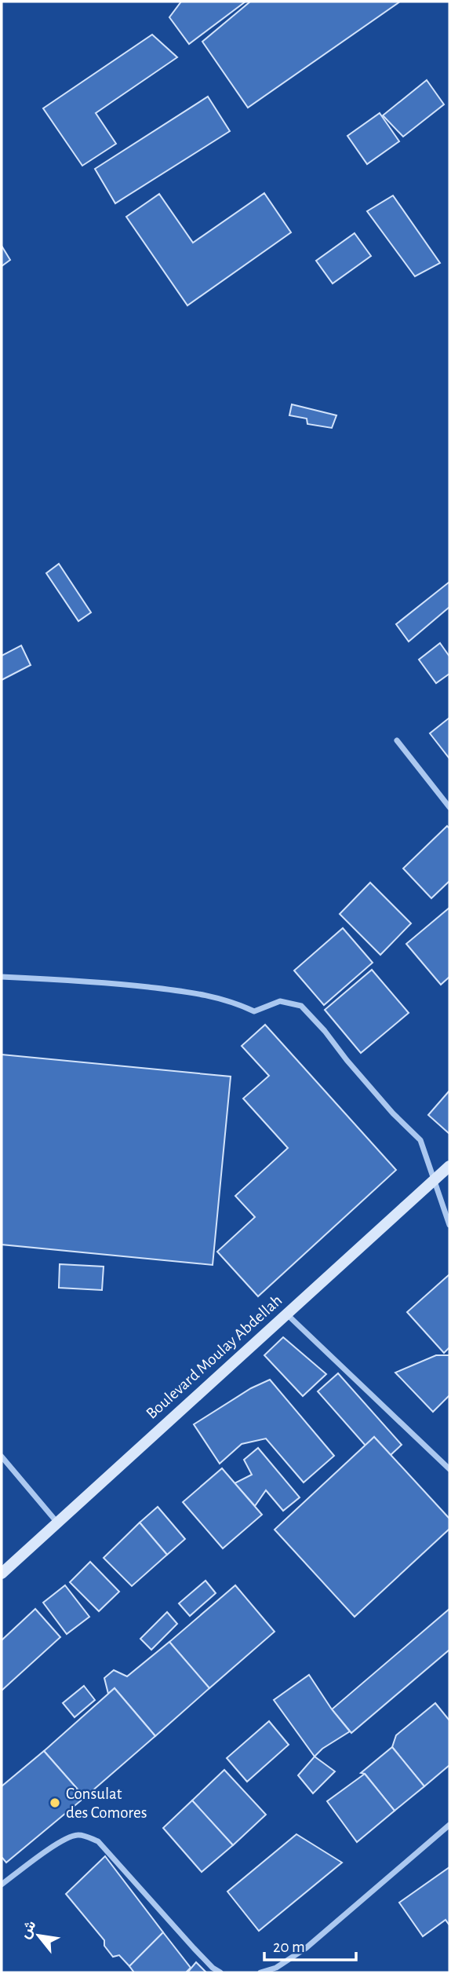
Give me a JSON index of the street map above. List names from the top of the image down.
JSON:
{
  "streets": {
    "main road": ["Boulevard Moulay Abdellah"]
  },
  "places": ["Consulat des Comores"],
  "scale_bar": "20 m",
  "north": "top left"
}
